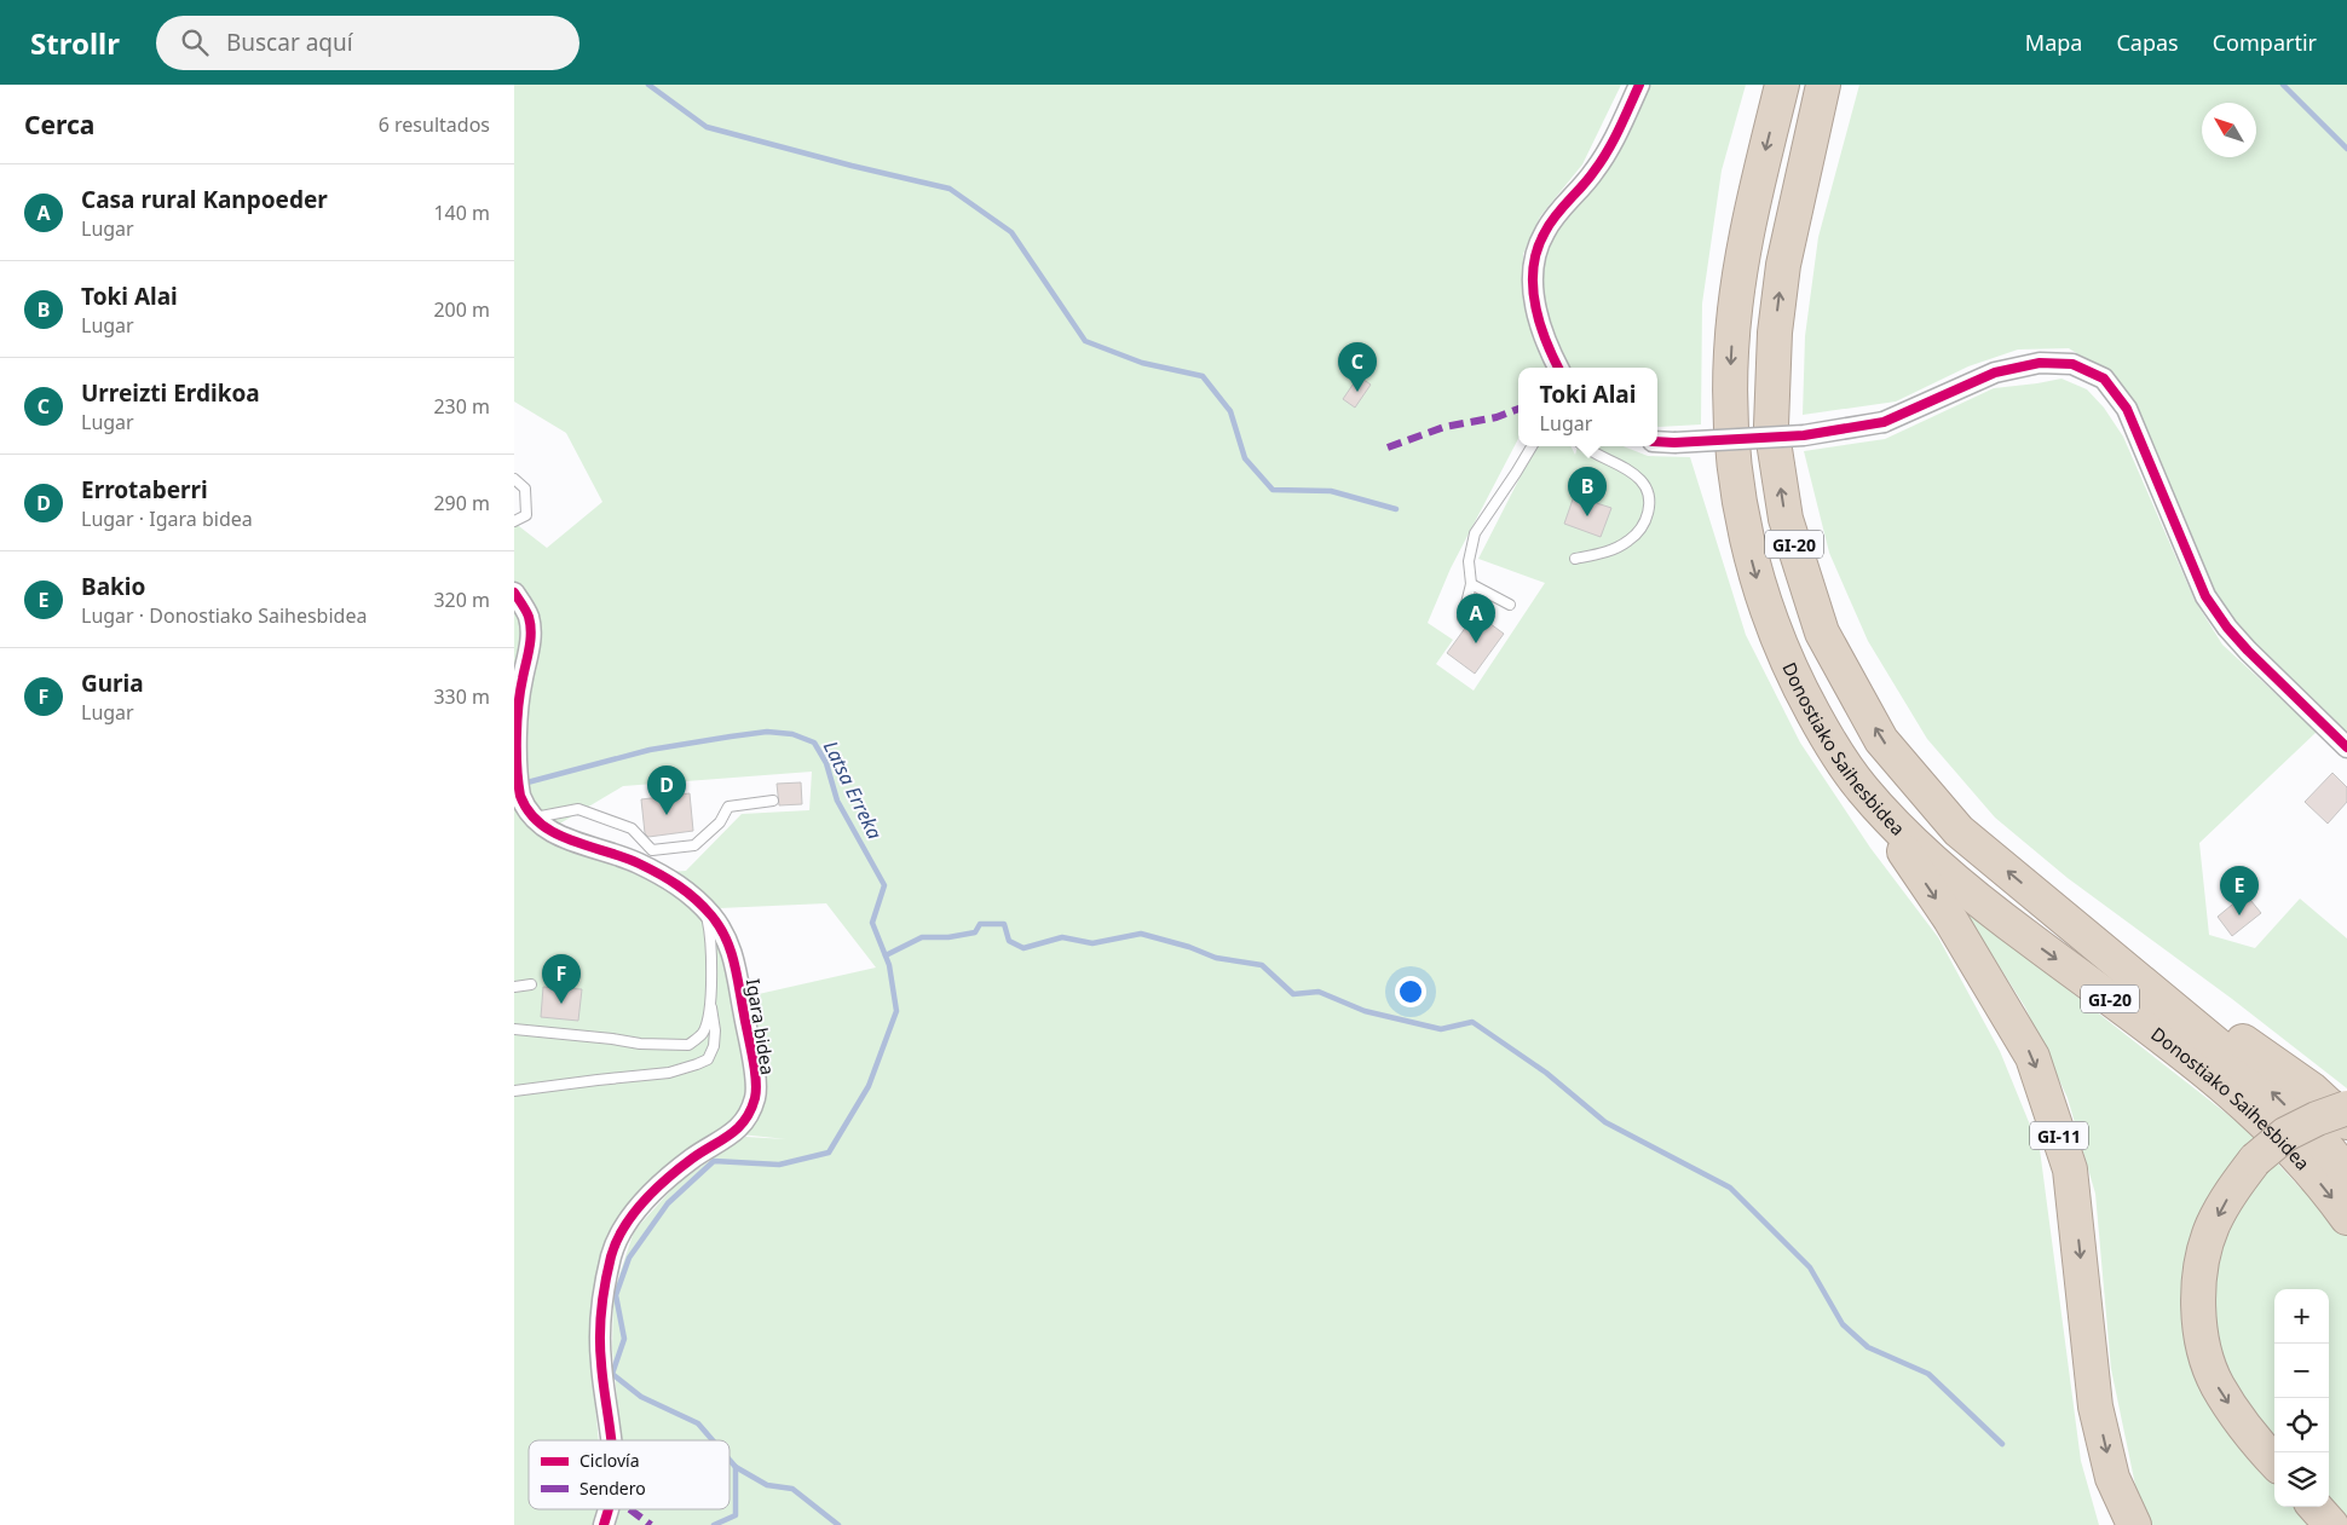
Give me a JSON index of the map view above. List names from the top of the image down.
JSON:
{
  "streets": {
    "highway": ["GI-20", "Donostiako Saihesbidea", "GI-11"],
    "street": ["Igara bidea"]
  },
  "crossings": [
    ["Donostiako Saihesbidea", "GI-11"]
  ],
  "water": ["Latsa Erreka"],
  "legend": ["Ciclovía", "Sendero"],
  "north": "top left",
  "page": {
    "header": "Strollr",
    "search": "Buscar aquí",
    "nav": ["Mapa", "Capas", "Compartir"],
    "heading": ["Cerca", "6 resultados"],
    "list": [
      {
        "mark": "A",
        "name": "Casa rural Kanpoeder",
        "note": "Lugar",
        "value": "140 m"
      },
      {
        "mark": "B",
        "name": "Toki Alai",
        "note": "Lugar",
        "value": "200 m"
      },
      {
        "mark": "C",
        "name": "Urreizti Erdikoa",
        "note": "Lugar",
        "value": "230 m"
      },
      {
        "mark": "D",
        "name": "Errotaberri",
        "note": "Lugar · Igara bidea",
        "value": "290 m"
      },
      {
        "mark": "E",
        "name": "Bakio",
        "note": "Lugar · Donostiako Saihesbidea",
        "value": "320 m"
      },
      {
        "mark": "F",
        "name": "Guria",
        "note": "Lugar",
        "value": "330 m"
      }
    ],
    "pins": [
      "C",
      "B",
      "A",
      "D",
      "E",
      "F"
    ],
    "popup": ["Toki Alai", "Lugar"],
    "map_buttons": ["+", "−"]
  }
}
